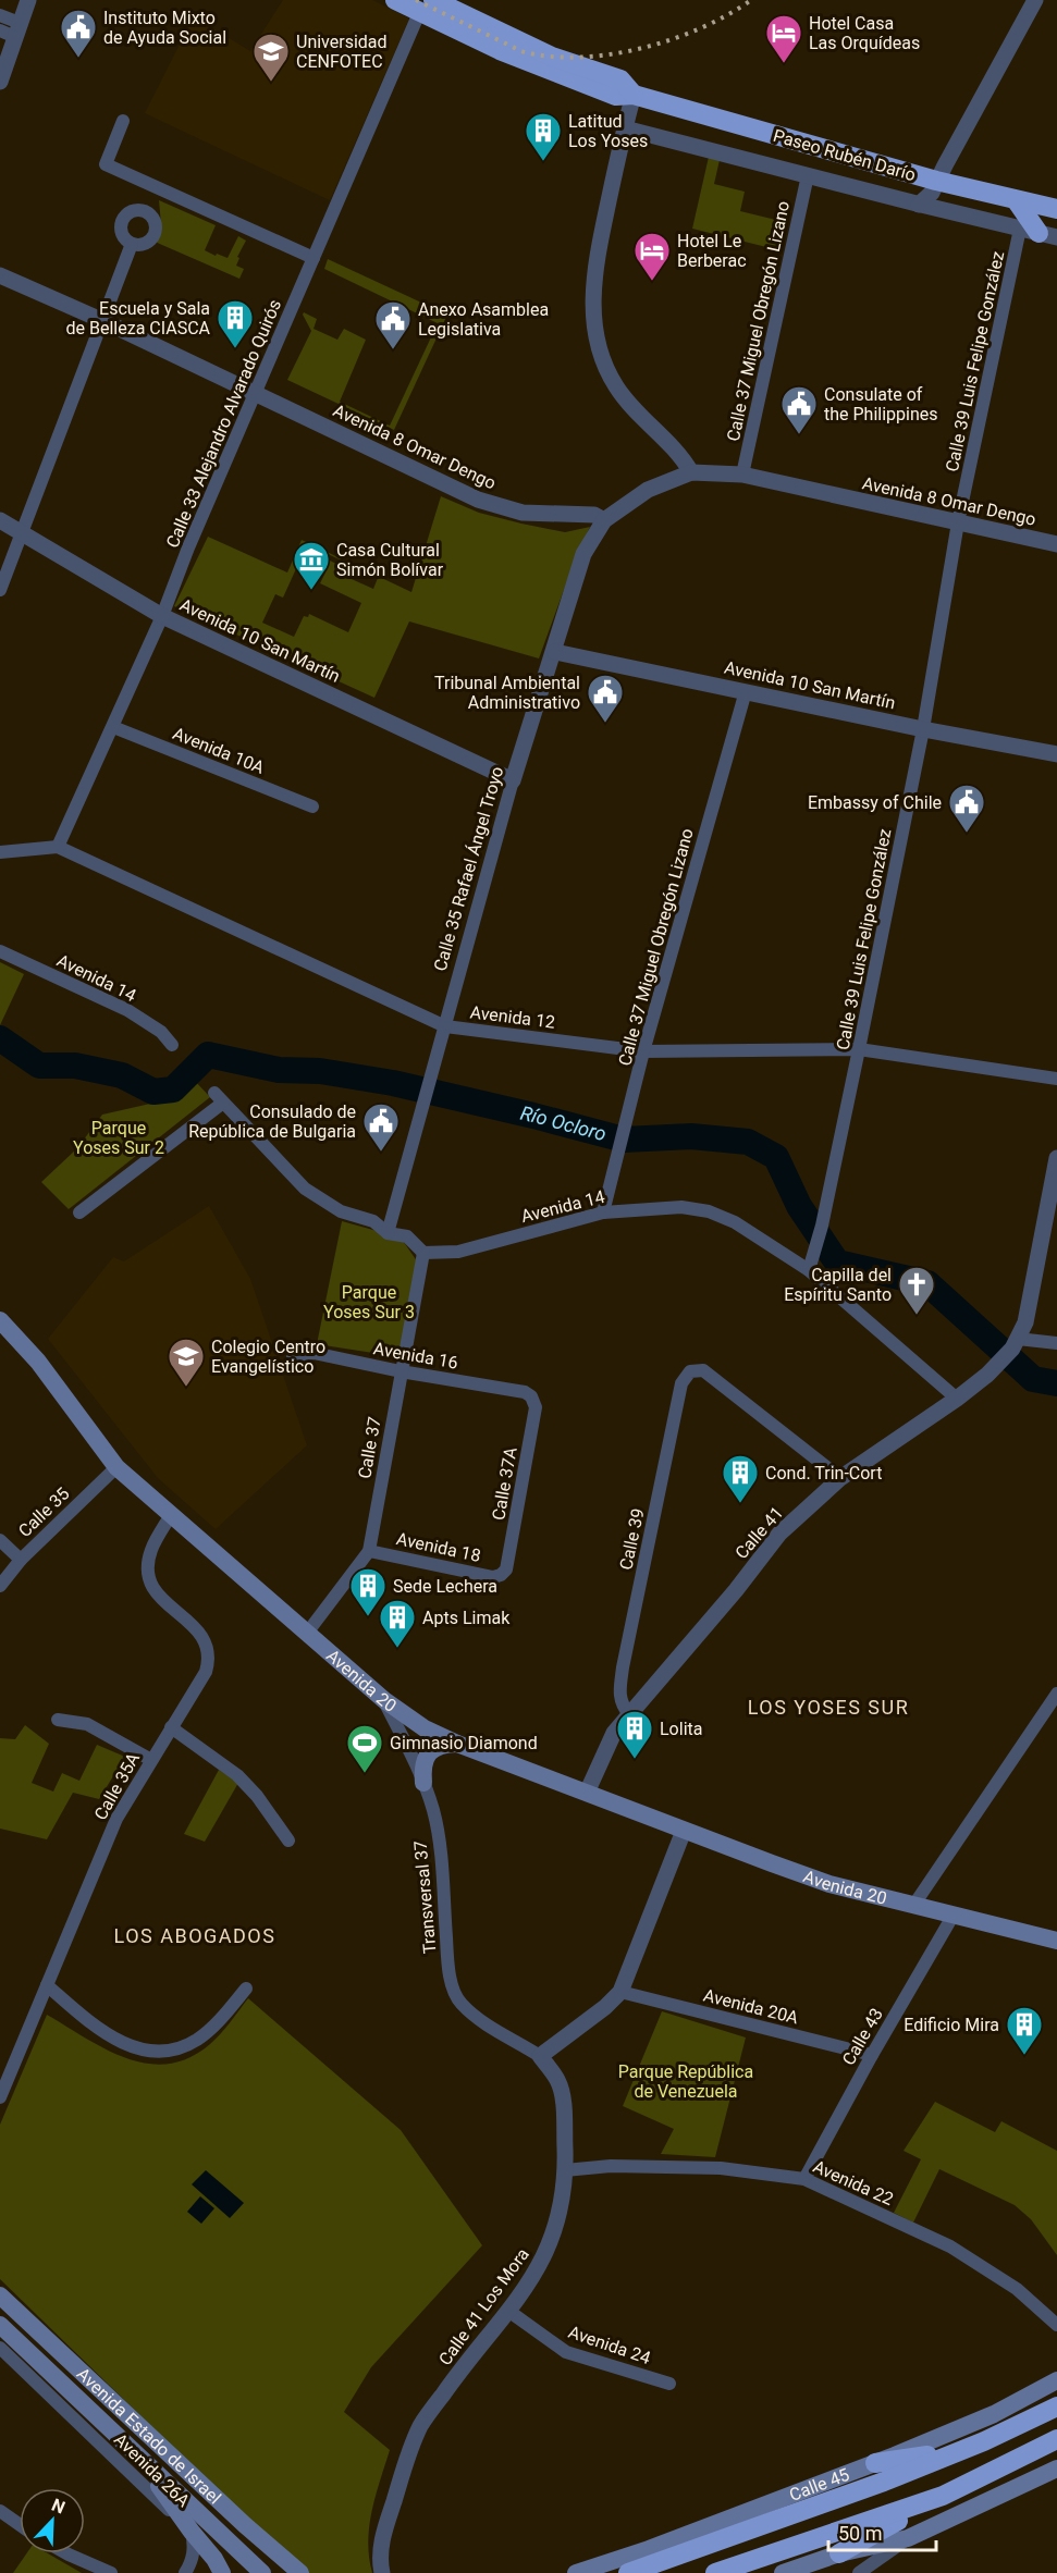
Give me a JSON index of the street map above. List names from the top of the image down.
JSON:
{
  "streets": {
    "highway": ["Paseo Rubén Darío"],
    "main road": ["Avenida 20", "Avenida Estado de Israel", "Calle 45"],
    "street": [
      "Calle 37 Miguel Obregón Lizano",
      "Calle 39 Luis Felipe González",
      "Calle 33 Alejandro Alvarado Quirós",
      "Avenida 8 Omar Dengo",
      "Avenida 10 San Martín",
      "Avenida 10A",
      "Calle 35 Rafael Ángel Troyo",
      "Avenida 14",
      "Avenida 12",
      "Avenida 16",
      "Calle 37",
      "Calle 37A",
      "Calle 35",
      "Calle 41",
      "Calle 39",
      "Avenida 18",
      "Calle 35A",
      "Transversal 37",
      "Avenida 20A",
      "Calle 43",
      "Avenida 22",
      "Calle 41 Los Mora",
      "Avenida 24",
      "Avenida 26A"
    ]
  },
  "crossings": [
    ["Paseo Rubén Darío", "Calle 33 Alejandro Alvarado Quirós"],
    ["Calle 37 Miguel Obregón Lizano", "Avenida 8 Omar Dengo"],
    ["Calle 37 Miguel Obregón Lizano", "Avenida 10 San Martín"],
    ["Calle 37 Miguel Obregón Lizano", "Avenida 14"],
    ["Calle 37 Miguel Obregón Lizano", "Avenida 12"],
    ["Calle 39 Luis Felipe González", "Avenida 8 Omar Dengo"],
    ["Calle 39 Luis Felipe González", "Avenida 10 San Martín"],
    ["Calle 39 Luis Felipe González", "Avenida 14"],
    ["Calle 39 Luis Felipe González", "Avenida 12"],
    ["Calle 33 Alejandro Alvarado Quirós", "Avenida 8 Omar Dengo"],
    ["Calle 33 Alejandro Alvarado Quirós", "Avenida 10 San Martín"],
    ["Calle 33 Alejandro Alvarado Quirós", "Avenida 10A"],
    ["Calle 33 Alejandro Alvarado Quirós", "Avenida 12"],
    ["Avenida 8 Omar Dengo", "Calle 35 Rafael Ángel Troyo"],
    ["Avenida 10 San Martín", "Calle 35 Rafael Ángel Troyo"],
    ["Calle 35 Rafael Ángel Troyo", "Avenida 12"],
    ["Avenida 14", "Calle 37"],
    ["Avenida 14", "Calle 41"],
    ["Avenida 16", "Calle 37"],
    ["Avenida 16", "Calle 37A"],
    ["Calle 37", "Avenida 18"],
    ["Calle 37", "Avenida 20"],
    ["Calle 37A", "Avenida 18"],
    ["Calle 35", "Avenida 20"],
    ["Calle 41", "Calle 39"],
    ["Calle 41", "Avenida 20"],
    ["Avenida 20", "Calle 35A"],
    ["Avenida 20", "Transversal 37"],
    ["Avenida 20", "Calle 43"],
    ["Transversal 37", "Calle 41 Los Mora"],
    ["Avenida 20A", "Calle 43"],
    ["Calle 43", "Avenida 22"],
    ["Avenida 22", "Calle 41 Los Mora"],
    ["Calle 41 Los Mora", "Avenida 24"]
  ],
  "districts": ["LOS YOSES SUR", "LOS ABOGADOS"],
  "water": ["Río Ocloro"],
  "parks": ["Parque Yoses Sur 2", "Parque Yoses Sur 3", "Parque República de Venezuela"],
  "places": {
    "public building": [
      "Instituto Mixto de Ayuda Social",
      "Anexo Asamblea Legislativa",
      "Consulate of the Philippines",
      "Tribunal Ambiental Administrativo",
      "Embassy of Chile",
      "Consulado de República de Bulgaria"
    ],
    "hotel": ["Hotel Casa Las Orquídeas", "Hotel Le Berberac"],
    "school or university": ["Universidad CENFOTEC", "Colegio Centro Evangelístico"],
    "building": [
      "Latitud Los Yoses",
      "Escuela y Sala de Belleza CIASCA",
      "Cond. Trin-Cort",
      "Sede Lechera",
      "Apts Limak",
      "Lolita",
      "Edificio Mira"
    ],
    "museum": ["Casa Cultural Simón Bolívar"],
    "church": ["Capilla del Espíritu Santo"],
    "sports": ["Gimnasio Diamond"]
  },
  "scale_bar": "50 m",
  "north": "top right"
}
